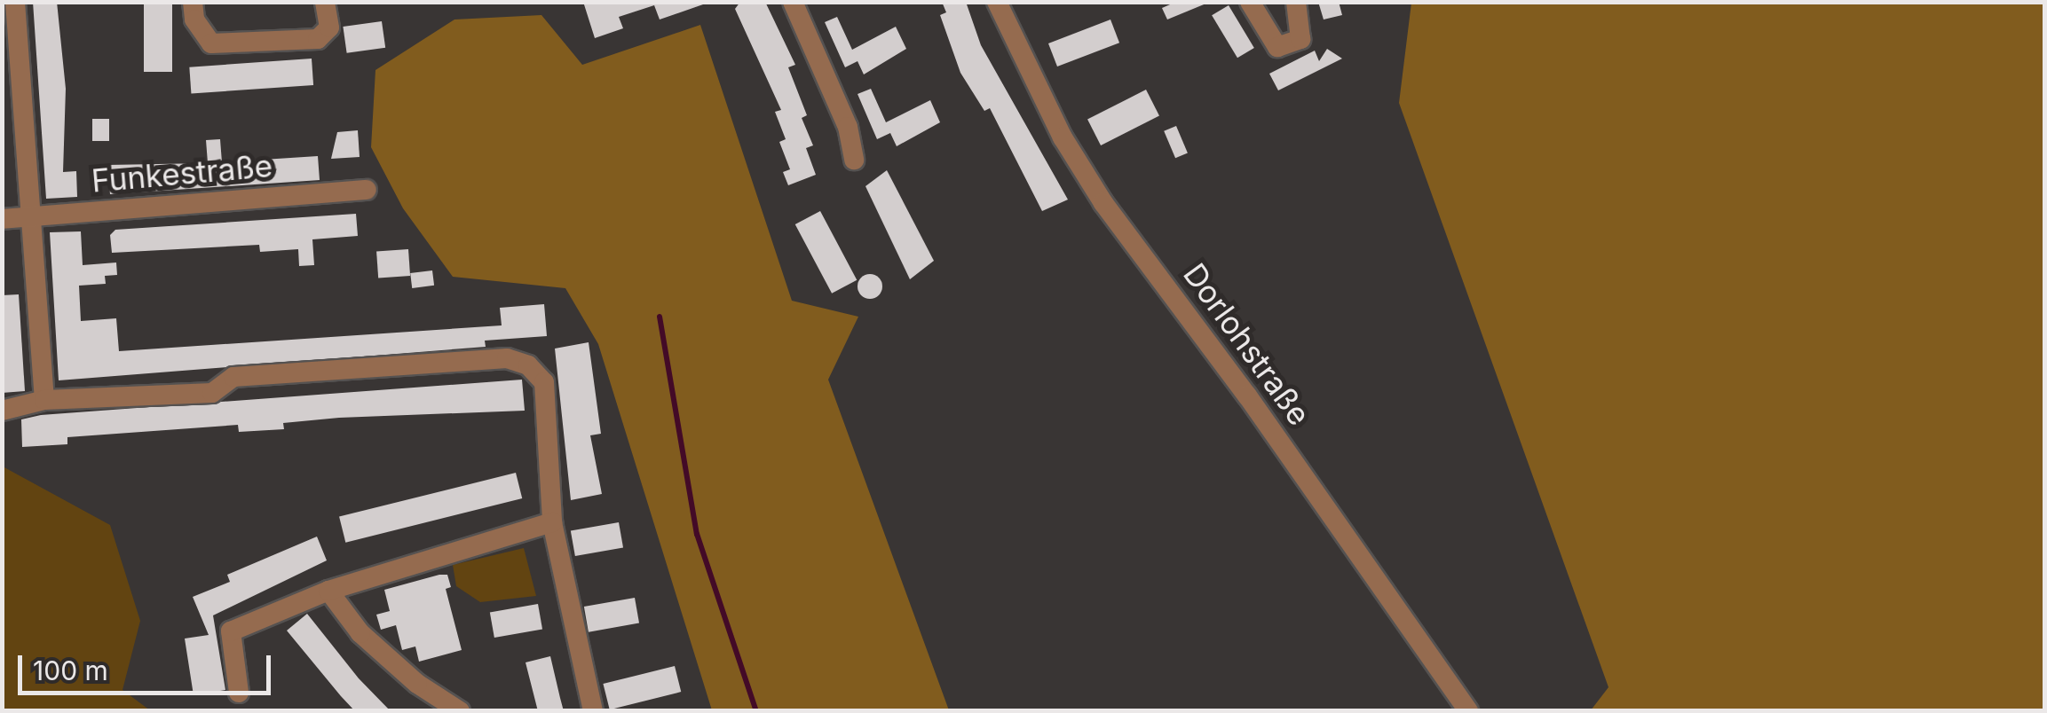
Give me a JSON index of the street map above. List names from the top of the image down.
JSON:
{
  "streets": {
    "street": ["Funkestraße", "Dorlohstraße"]
  },
  "scale_bar": "100 m"
}
